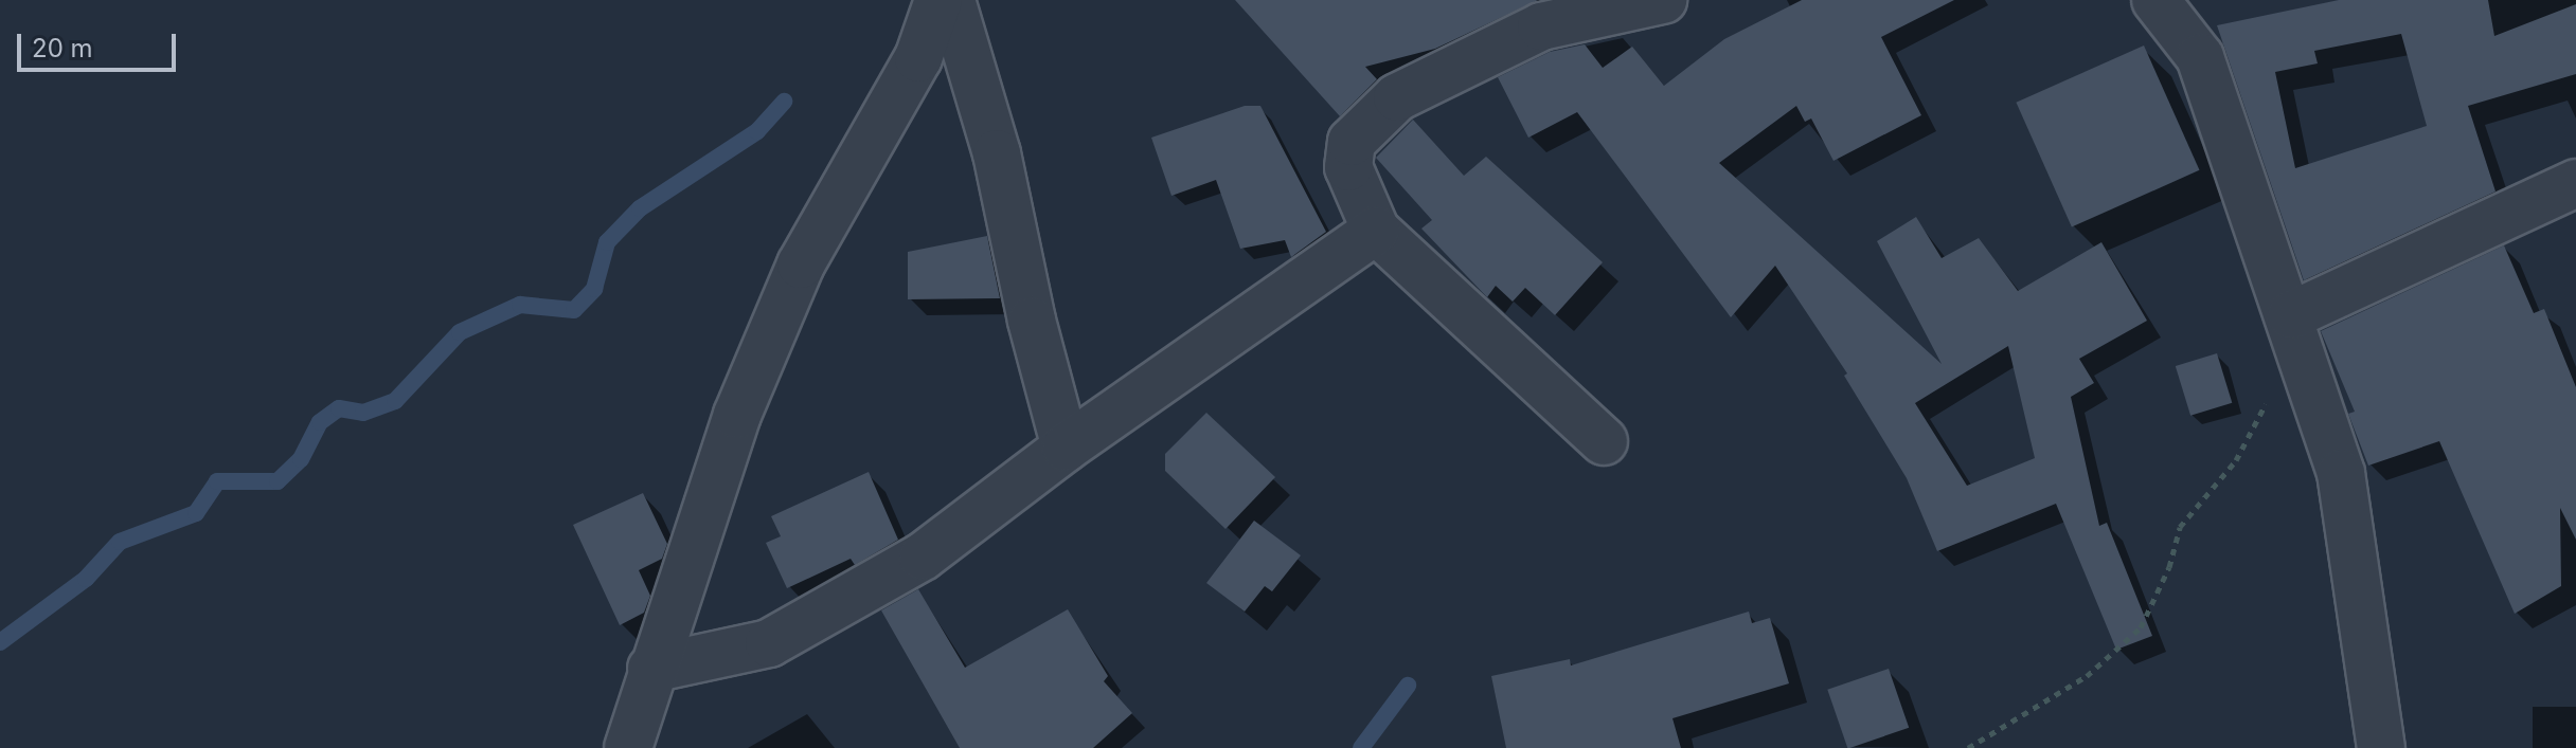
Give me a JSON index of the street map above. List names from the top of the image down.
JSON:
{
  "scale_bar": "20 m"
}
